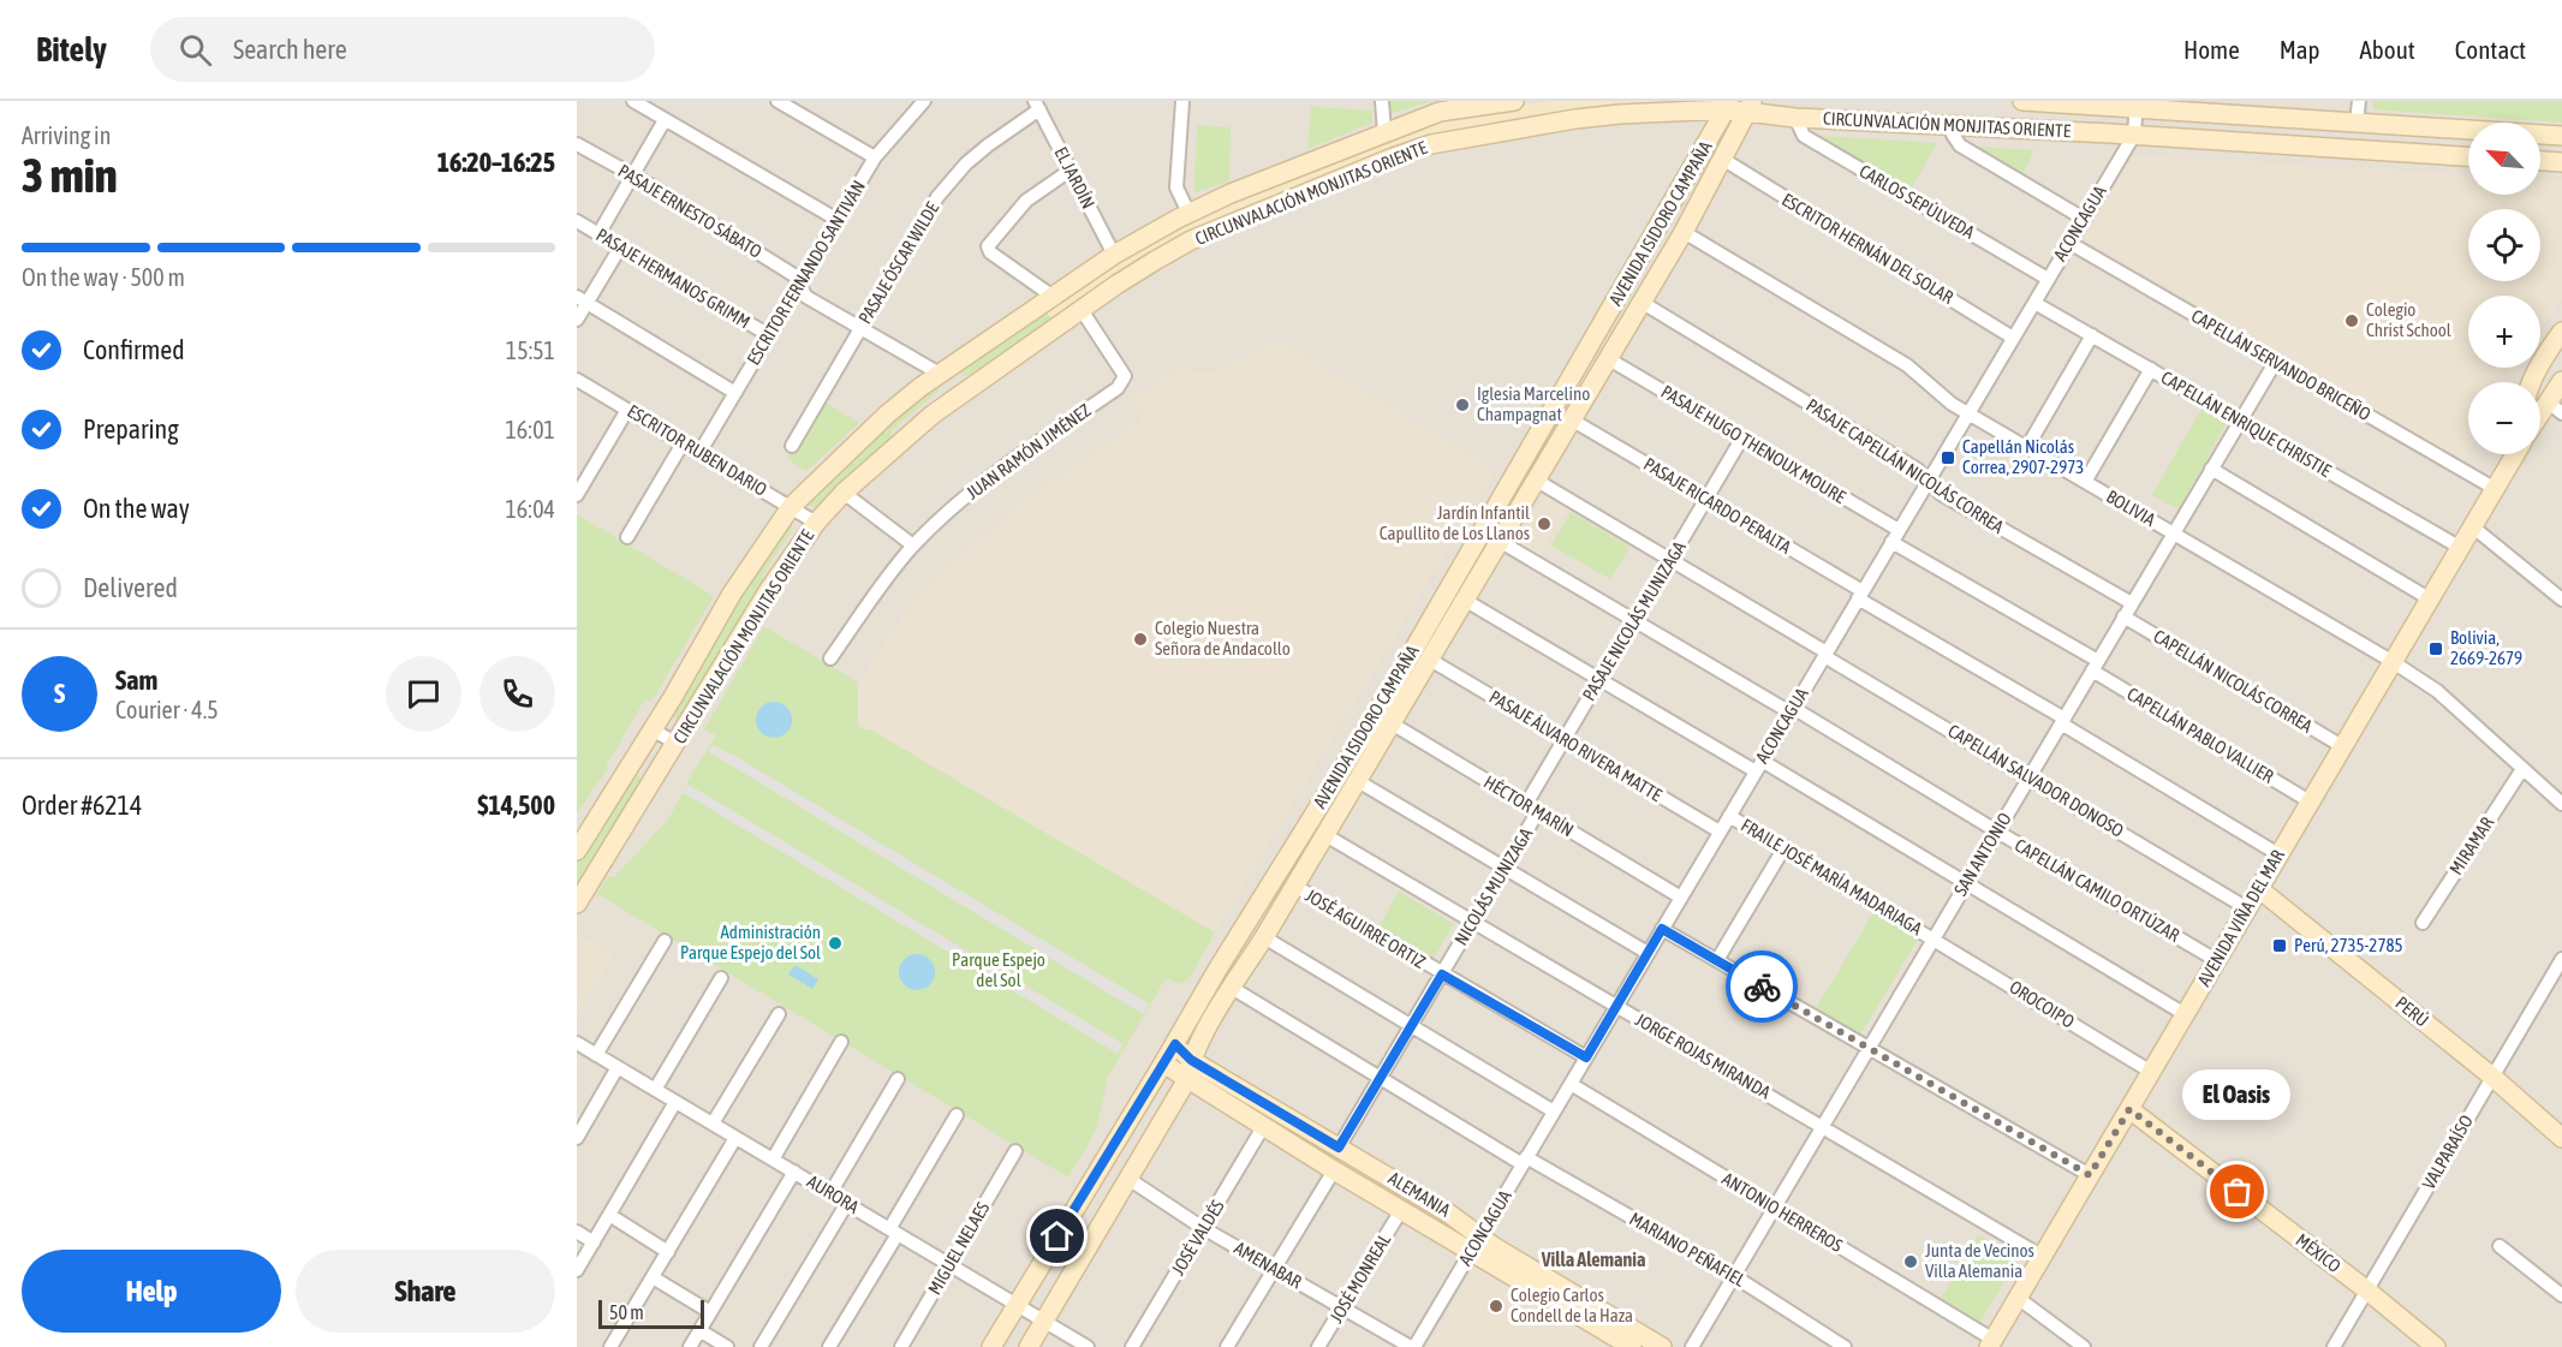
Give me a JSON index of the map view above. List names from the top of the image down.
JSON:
{
  "streets": {
    "street": [
      "CIRCUNVALACIÓN MONJITAS ORIENTE",
      "EL JARDÍN",
      "CARLOS SEPÚLVEDA",
      "PASAJE ERNESTO SÁBATO",
      "AVENIDA ISIDORO CAMPAÑA",
      "ACONCAGUA",
      "ESCRITOR HERNÁN DEL SOLAR",
      "PASAJE ÓSCAR WILDE",
      "ESCRITOR FERNANDO SANTIVÁN",
      "PASAJE HERMANOS GRIMM",
      "CAPELLÁN SERVANDO BRICEÑO",
      "CAPELLÁN ENRIQUE CHRISTIE",
      "PASAJE HUGO THENOUX MOURE",
      "ESCRITOR RUBEN DARIO",
      "JUAN RAMÓN JIMÉNEZ",
      "PASAJE CAPELLÁN NICOLÁS CORREA",
      "PASAJE RICARDO PERALTA",
      "BOLIVIA",
      "PASAJE NICOLÁS MUNIZAGA",
      "CAPELLÁN NICOLÁS CORREA",
      "CAPELLÁN PABLO VALLIER",
      "PASAJE ÁLVARO RIVERA MATTE",
      "CAPELLÁN SALVADOR DONOSO",
      "HÉCTOR MARÍN",
      "MIRAMAR",
      "SAN ANTONIO",
      "FRAILE JOSÉ MARÍA MADARIAGA",
      "NICOLÁS MUNIZAGA",
      "CAPELLÁN CAMILO ORTÚZAR",
      "AVENIDA VIÑA DEL MAR",
      "JOSÉ AGUIRRE ORTIZ",
      "OROCOIPO",
      "PERÚ",
      "JORGE ROJAS MIRANDA",
      "VALPARAÍSO",
      "AURORA",
      "ALEMANIA",
      "ANTONIO HERREROS",
      "JOSÉ VALDÉS",
      "MIGUEL NELAES",
      "MARIANO PEÑAFIEL",
      "MÉXICO",
      "AMENABAR",
      "JOSÉ MONREAL"
    ]
  },
  "crossings": [
    ["CIRCUNVALACIÓN MONJITAS ORIENTE", "EL JARDÍN"],
    ["CIRCUNVALACIÓN MONJITAS ORIENTE", "CARLOS SEPÚLVEDA"],
    ["CIRCUNVALACIÓN MONJITAS ORIENTE", "PASAJE ERNESTO SÁBATO"],
    ["CIRCUNVALACIÓN MONJITAS ORIENTE", "AVENIDA ISIDORO CAMPAÑA"],
    ["CIRCUNVALACIÓN MONJITAS ORIENTE", "ACONCAGUA"],
    ["CIRCUNVALACIÓN MONJITAS ORIENTE", "ESCRITOR RUBEN DARIO"],
    ["CIRCUNVALACIÓN MONJITAS ORIENTE", "JUAN RAMÓN JIMÉNEZ"],
    ["EL JARDÍN", "PASAJE ÓSCAR WILDE"],
    ["CARLOS SEPÚLVEDA", "ACONCAGUA"],
    ["PASAJE ERNESTO SÁBATO", "PASAJE ÓSCAR WILDE"],
    ["PASAJE ERNESTO SÁBATO", "ESCRITOR FERNANDO SANTIVÁN"],
    ["AVENIDA ISIDORO CAMPAÑA", "ESCRITOR HERNÁN DEL SOLAR"],
    ["AVENIDA ISIDORO CAMPAÑA", "PASAJE HUGO THENOUX MOURE"],
    ["AVENIDA ISIDORO CAMPAÑA", "PASAJE CAPELLÁN NICOLÁS CORREA"],
    ["AVENIDA ISIDORO CAMPAÑA", "PASAJE RICARDO PERALTA"],
    ["AVENIDA ISIDORO CAMPAÑA", "BOLIVIA"],
    ["AVENIDA ISIDORO CAMPAÑA", "PASAJE ÁLVARO RIVERA MATTE"],
    ["AVENIDA ISIDORO CAMPAÑA", "CAPELLÁN SALVADOR DONOSO"],
    ["AVENIDA ISIDORO CAMPAÑA", "HÉCTOR MARÍN"],
    ["AVENIDA ISIDORO CAMPAÑA", "CAPELLÁN CAMILO ORTÚZAR"],
    ["AVENIDA ISIDORO CAMPAÑA", "JOSÉ AGUIRRE ORTIZ"],
    ["AVENIDA ISIDORO CAMPAÑA", "JORGE ROJAS MIRANDA"],
    ["AVENIDA ISIDORO CAMPAÑA", "AURORA"],
    ["AVENIDA ISIDORO CAMPAÑA", "ALEMANIA"],
    ["AVENIDA ISIDORO CAMPAÑA", "MARIANO PEÑAFIEL"],
    ["AVENIDA ISIDORO CAMPAÑA", "AMENABAR"],
    ["ACONCAGUA", "ESCRITOR HERNÁN DEL SOLAR"],
    ["ACONCAGUA", "CAPELLÁN SERVANDO BRICEÑO"],
    ["ACONCAGUA", "CAPELLÁN ENRIQUE CHRISTIE"],
    ["ACONCAGUA", "PASAJE HUGO THENOUX MOURE"],
    ["ACONCAGUA", "PASAJE CAPELLÁN NICOLÁS CORREA"],
    ["ACONCAGUA", "PASAJE RICARDO PERALTA"],
    ["ACONCAGUA", "BOLIVIA"],
    ["ACONCAGUA", "CAPELLÁN PABLO VALLIER"],
    ["ACONCAGUA", "PASAJE ÁLVARO RIVERA MATTE"],
    ["ACONCAGUA", "CAPELLÁN SALVADOR DONOSO"],
    ["ACONCAGUA", "HÉCTOR MARÍN"],
    ["ACONCAGUA", "FRAILE JOSÉ MARÍA MADARIAGA"],
    ["ACONCAGUA", "CAPELLÁN CAMILO ORTÚZAR"],
    ["ACONCAGUA", "JOSÉ AGUIRRE ORTIZ"],
    ["ACONCAGUA", "JORGE ROJAS MIRANDA"],
    ["ACONCAGUA", "ALEMANIA"],
    ["ACONCAGUA", "ANTONIO HERREROS"],
    ["ACONCAGUA", "MARIANO PEÑAFIEL"],
    ["ACONCAGUA", "AMENABAR"],
    ["ESCRITOR FERNANDO SANTIVÁN", "PASAJE HERMANOS GRIMM"],
    ["ESCRITOR FERNANDO SANTIVÁN", "ESCRITOR RUBEN DARIO"],
    ["CAPELLÁN SERVANDO BRICEÑO", "SAN ANTONIO"],
    ["CAPELLÁN SERVANDO BRICEÑO", "AVENIDA VIÑA DEL MAR"],
    ["CAPELLÁN ENRIQUE CHRISTIE", "SAN ANTONIO"],
    ["CAPELLÁN ENRIQUE CHRISTIE", "AVENIDA VIÑA DEL MAR"],
    ["PASAJE HUGO THENOUX MOURE", "PASAJE NICOLÁS MUNIZAGA"],
    ["PASAJE HUGO THENOUX MOURE", "CAPELLÁN PABLO VALLIER"],
    ["PASAJE CAPELLÁN NICOLÁS CORREA", "SAN ANTONIO"],
    ["PASAJE RICARDO PERALTA", "PASAJE NICOLÁS MUNIZAGA"],
    ["PASAJE RICARDO PERALTA", "SAN ANTONIO"],
    ["PASAJE RICARDO PERALTA", "AVENIDA VIÑA DEL MAR"],
    ["BOLIVIA", "MIRAMAR"],
    ["BOLIVIA", "SAN ANTONIO"],
    ["BOLIVIA", "AVENIDA VIÑA DEL MAR"],
    ["PASAJE NICOLÁS MUNIZAGA", "PASAJE ÁLVARO RIVERA MATTE"],
    ["PASAJE NICOLÁS MUNIZAGA", "CAPELLÁN SALVADOR DONOSO"],
    ["PASAJE NICOLÁS MUNIZAGA", "HÉCTOR MARÍN"],
    ["PASAJE NICOLÁS MUNIZAGA", "NICOLÁS MUNIZAGA"],
    ["PASAJE NICOLÁS MUNIZAGA", "CAPELLÁN CAMILO ORTÚZAR"],
    ["CAPELLÁN NICOLÁS CORREA", "SAN ANTONIO"],
    ["CAPELLÁN NICOLÁS CORREA", "AVENIDA VIÑA DEL MAR"],
    ["CAPELLÁN PABLO VALLIER", "SAN ANTONIO"],
    ["CAPELLÁN PABLO VALLIER", "AVENIDA VIÑA DEL MAR"],
    ["CAPELLÁN SALVADOR DONOSO", "SAN ANTONIO"],
    ["CAPELLÁN SALVADOR DONOSO", "AVENIDA VIÑA DEL MAR"],
    ["HÉCTOR MARÍN", "NICOLÁS MUNIZAGA"],
    ["SAN ANTONIO", "FRAILE JOSÉ MARÍA MADARIAGA"],
    ["SAN ANTONIO", "CAPELLÁN CAMILO ORTÚZAR"],
    ["SAN ANTONIO", "OROCOIPO"],
    ["SAN ANTONIO", "JORGE ROJAS MIRANDA"],
    ["SAN ANTONIO", "ANTONIO HERREROS"],
    ["SAN ANTONIO", "MARIANO PEÑAFIEL"],
    ["FRAILE JOSÉ MARÍA MADARIAGA", "OROCOIPO"],
    ["NICOLÁS MUNIZAGA", "JOSÉ AGUIRRE ORTIZ"],
    ["NICOLÁS MUNIZAGA", "JORGE ROJAS MIRANDA"],
    ["NICOLÁS MUNIZAGA", "ALEMANIA"],
    ["NICOLÁS MUNIZAGA", "MARIANO PEÑAFIEL"],
    ["CAPELLÁN CAMILO ORTÚZAR", "AVENIDA VIÑA DEL MAR"],
    ["AVENIDA VIÑA DEL MAR", "OROCOIPO"],
    ["AVENIDA VIÑA DEL MAR", "PERÚ"],
    ["AVENIDA VIÑA DEL MAR", "JORGE ROJAS MIRANDA"],
    ["AVENIDA VIÑA DEL MAR", "ANTONIO HERREROS"],
    ["AVENIDA VIÑA DEL MAR", "MÉXICO"],
    ["PERÚ", "VALPARAÍSO"],
    ["VALPARAÍSO", "MÉXICO"],
    ["AURORA", "MIGUEL NELAES"],
    ["ALEMANIA", "JOSÉ VALDÉS"],
    ["ALEMANIA", "JOSÉ MONREAL"],
    ["JOSÉ VALDÉS", "AMENABAR"],
    ["AMENABAR", "JOSÉ MONREAL"]
  ],
  "districts": ["Villa Alemania"],
  "parks": ["Parque Espejo del Sol"],
  "places": {
    "other": [
      "Colegio Christ School",
      "Iglesia Marcelino Champagnat",
      "Jardín Infantil Capullito de Los Llanos",
      "Colegio Nuestra Señora de Andacollo",
      "Administración Parque Espejo del Sol",
      "El Oasis",
      "Junta de Vecinos Villa Alemania",
      "Colegio Carlos Condell de la Haza"
    ],
    "transit": ["Capellán Nicolás Correa, 2907-2973", "Bolivia, 2669-2679", "Perú, 2735-2785"]
  },
  "scale_bar": "50 m",
  "north": "top left",
  "page": {
    "header": "Bitely",
    "search": "Search here",
    "nav": [
      "Home",
      "Map",
      "About",
      "Contact"
    ],
    "heading": ["3 min", "Arriving in", "16:20–16:25"],
    "panel": [
      "Sam",
      "Courier · 4.5",
      "Order #6214",
      "$14,500"
    ],
    "map_buttons": ["+", "−"],
    "bar": "On the way · 500 m",
    "list": [
      ["Confirmed", "15:51"],
      ["Preparing", "16:01"],
      ["On the way", "16:04"],
      "Delivered"
    ],
    "round": "S",
    "bubble": "El Oasis",
    "buttons": ["Help", "Share"],
    "scale": "50 m"
  }
}
